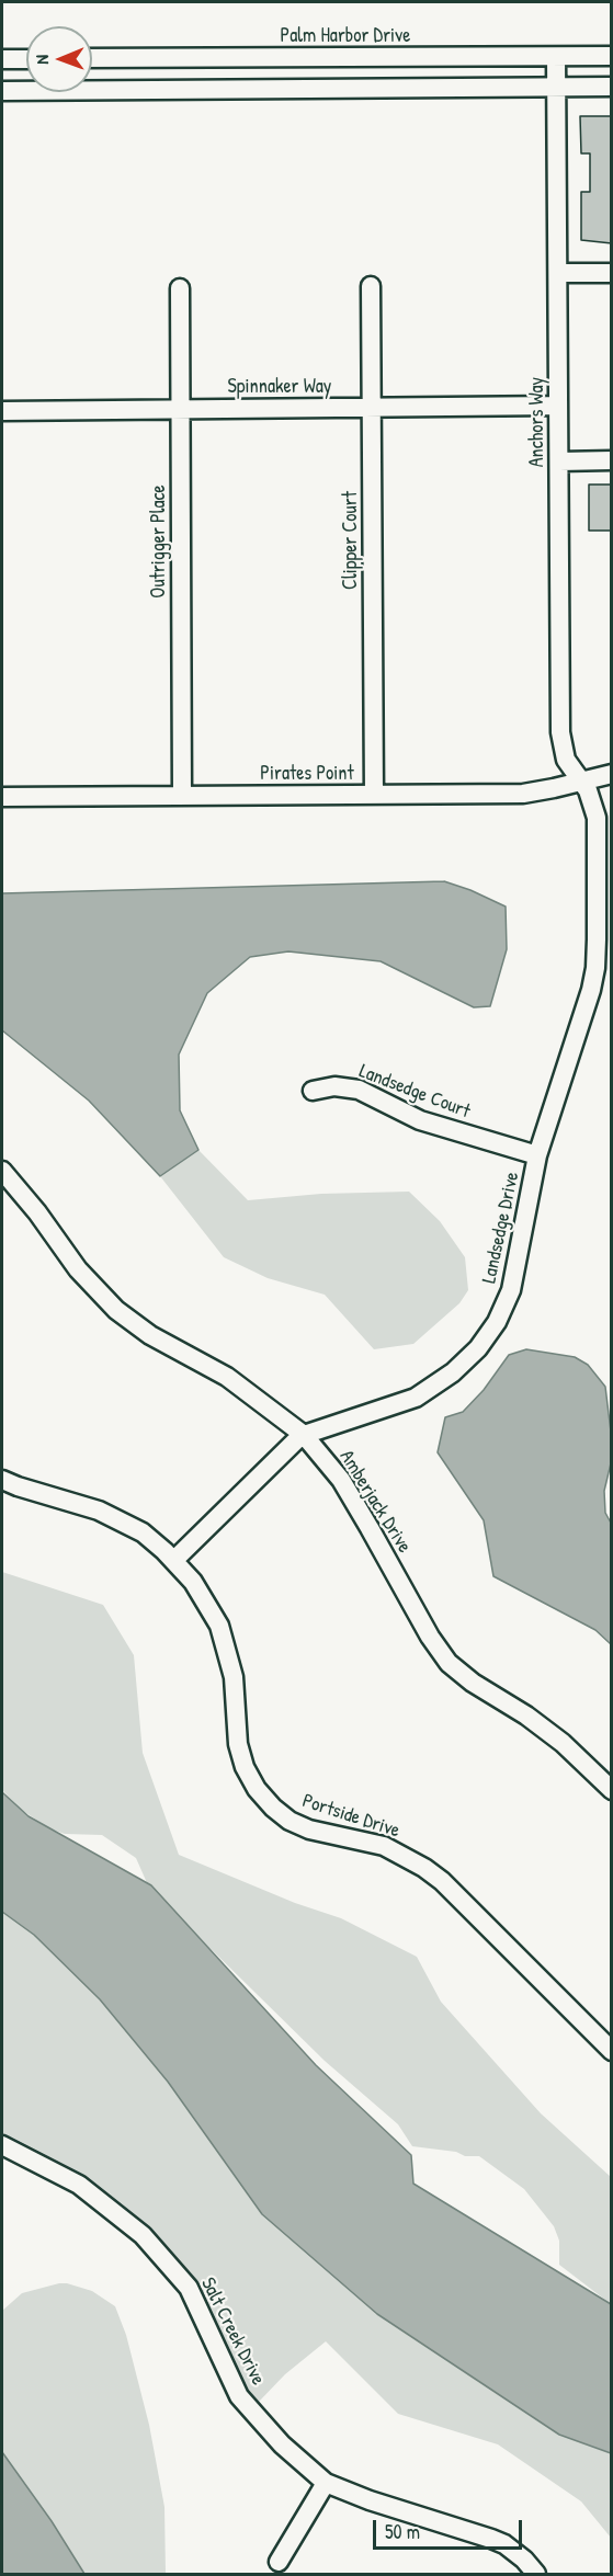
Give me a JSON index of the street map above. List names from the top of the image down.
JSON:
{
  "streets": {
    "street": [
      "Palm Harbor Drive",
      "Spinnaker Way",
      "Anchors Way",
      "Clipper Court",
      "Outrigger Place",
      "Pirates Point",
      "Landsedge Court",
      "Landsedge Drive",
      "Amberjack Drive",
      "Portside Drive",
      "Salt Creek Drive"
    ]
  },
  "crossings": [
    ["Palm Harbor Drive", "Anchors Way"],
    ["Spinnaker Way", "Anchors Way"],
    ["Spinnaker Way", "Clipper Court"],
    ["Spinnaker Way", "Outrigger Place"],
    ["Anchors Way", "Pirates Point"],
    ["Anchors Way", "Landsedge Drive"],
    ["Clipper Court", "Pirates Point"],
    ["Outrigger Place", "Pirates Point"],
    ["Pirates Point", "Landsedge Drive"],
    ["Landsedge Court", "Landsedge Drive"],
    ["Landsedge Drive", "Amberjack Drive"],
    ["Landsedge Drive", "Portside Drive"]
  ],
  "scale_bar": "50 m",
  "north": "left"
}
